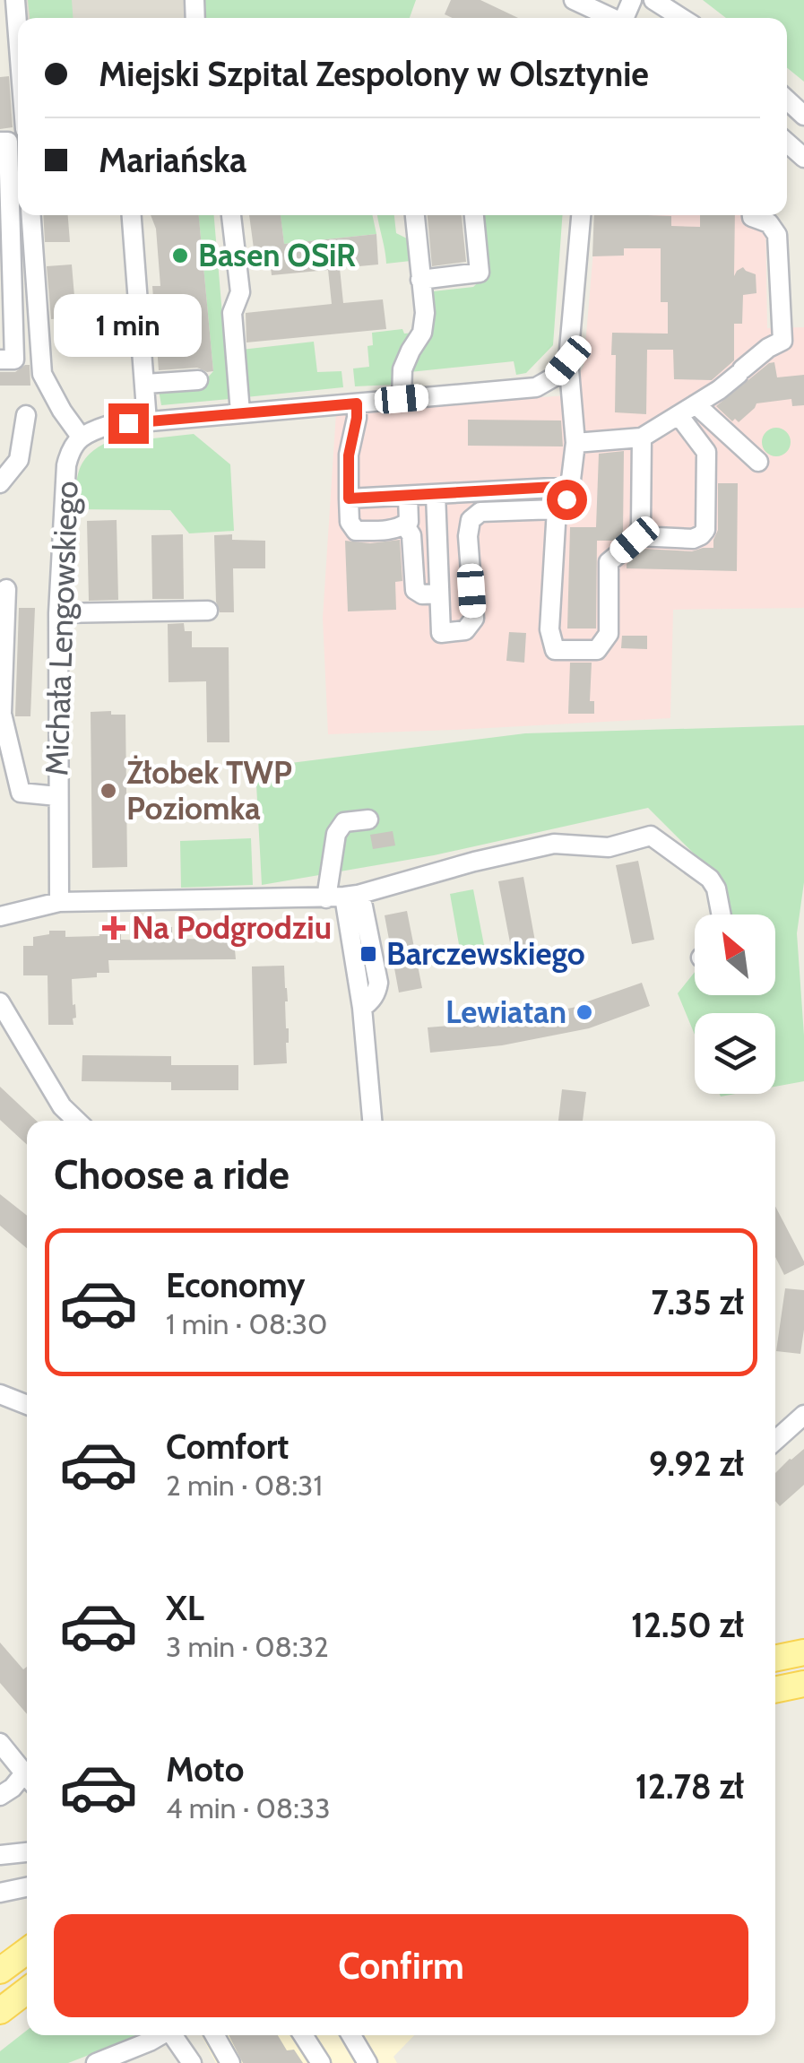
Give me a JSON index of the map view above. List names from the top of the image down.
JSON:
{
  "streets": {
    "street": ["Michała Lengowskiego"]
  },
  "places": {
    "other": ["Basen OSiR", "Żłobek TWP Poziomka", "Lewiatan"],
    "health": ["Na Podgrodziu"],
    "transit": ["Barczewskiego"]
  },
  "north": "top left",
  "page": {
    "banner": ["Miejski Szpital Zespolony w Olsztynie", "Mariańska"],
    "bubble": "1 min",
    "heading": "Choose a ride",
    "list": [
      {
        "name": "Economy",
        "note": "1 min · 08:30",
        "value": "7.35 zł"
      },
      {
        "name": "Comfort",
        "note": "2 min · 08:31",
        "value": "9.92 zł"
      },
      {
        "name": "XL",
        "note": "3 min · 08:32",
        "value": "12.50 zł"
      },
      {
        "name": "Moto",
        "note": "4 min · 08:33",
        "value": "12.78 zł"
      }
    ],
    "buttons": "Confirm"
  }
}
